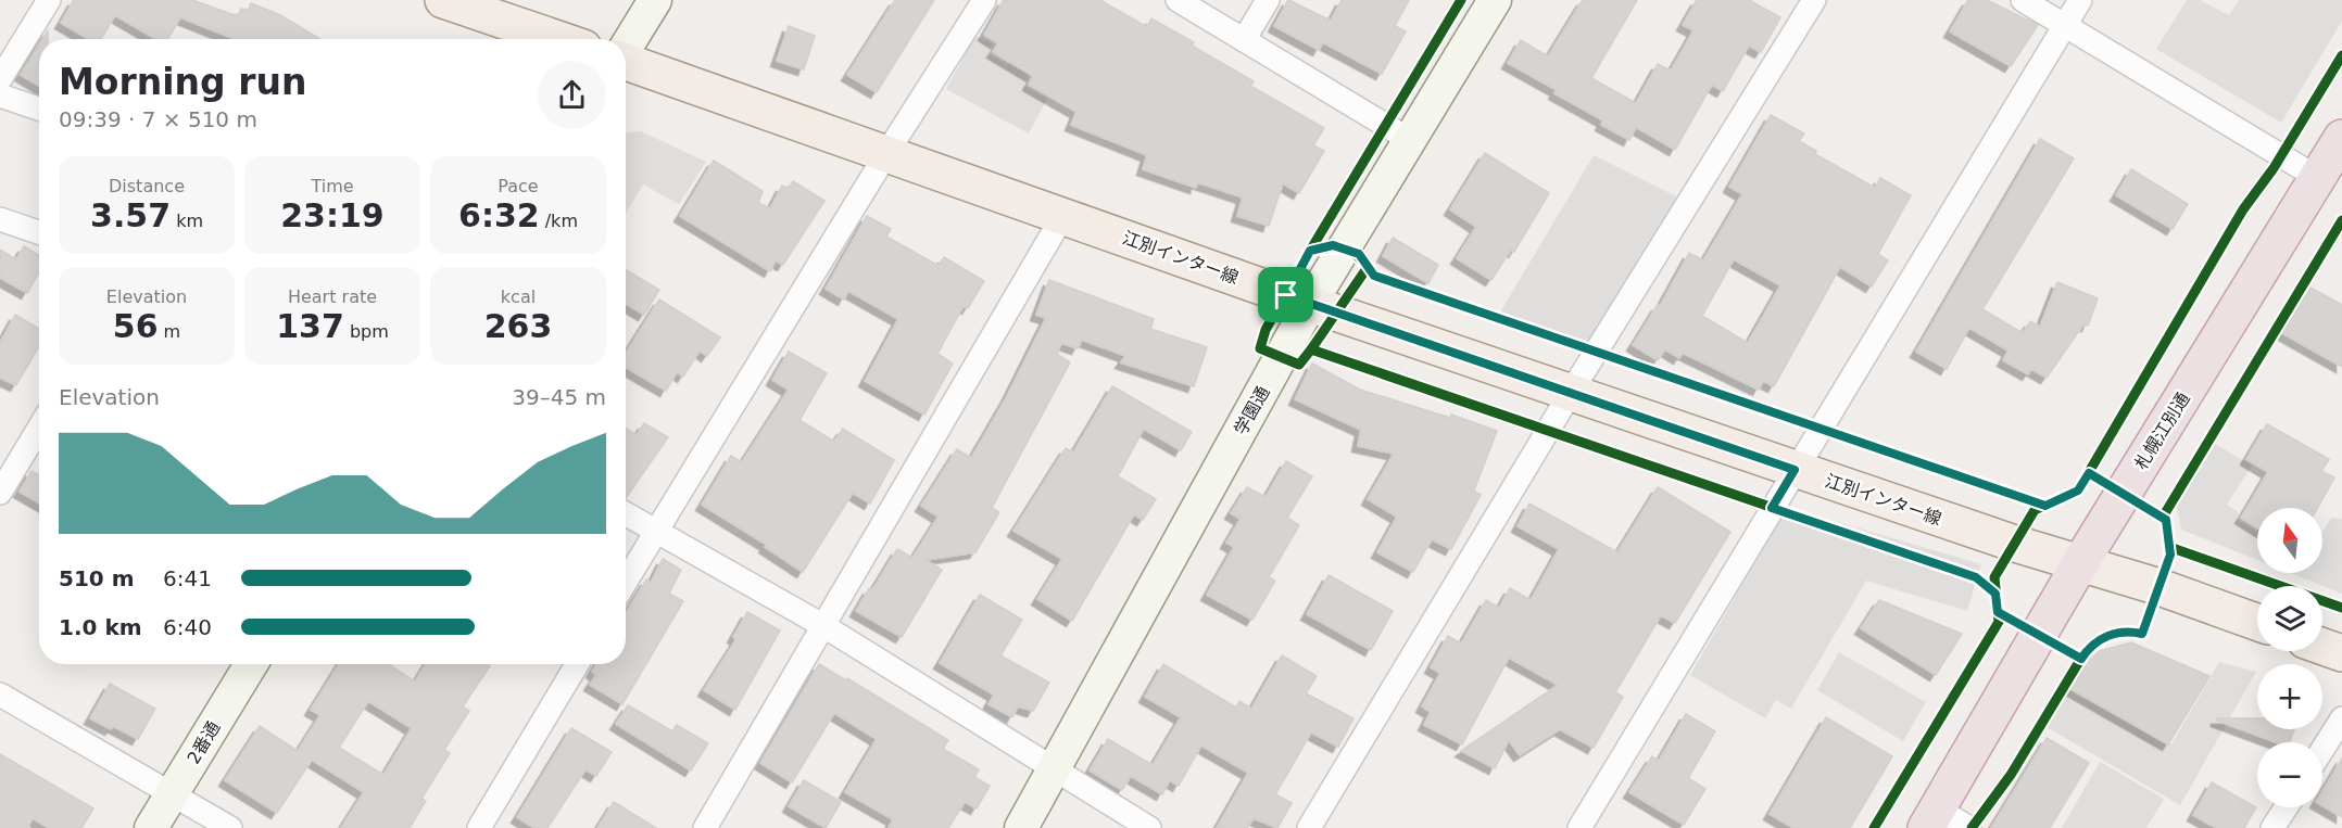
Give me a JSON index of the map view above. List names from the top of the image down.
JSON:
{
  "streets": {
    "highway": ["札幌江別通"],
    "main road": ["江別インター線"],
    "street": ["学園通", "2番通"]
  },
  "crossings": [
    ["江別インター線", "学園通"],
    ["江別インター線", "札幌江別通"]
  ],
  "north": "top",
  "page": {
    "heading": ["Morning run", "09:39 · 7 × 510 m"],
    "stats": [
      ["Distance", "3.57 km"],
      ["Time", "23:19"],
      ["Pace", "6:32 /km"],
      ["Elevation", "56 m"],
      ["Heart rate", "137 bpm"],
      ["kcal", "263"]
    ],
    "chart": ["Elevation", "39–45 m"],
    "map_buttons": ["+", "−"],
    "list": [
      {
        "name": "510 m",
        "note": "6:41"
      },
      {
        "name": "1.0 km",
        "note": "6:40"
      }
    ]
  }
}
